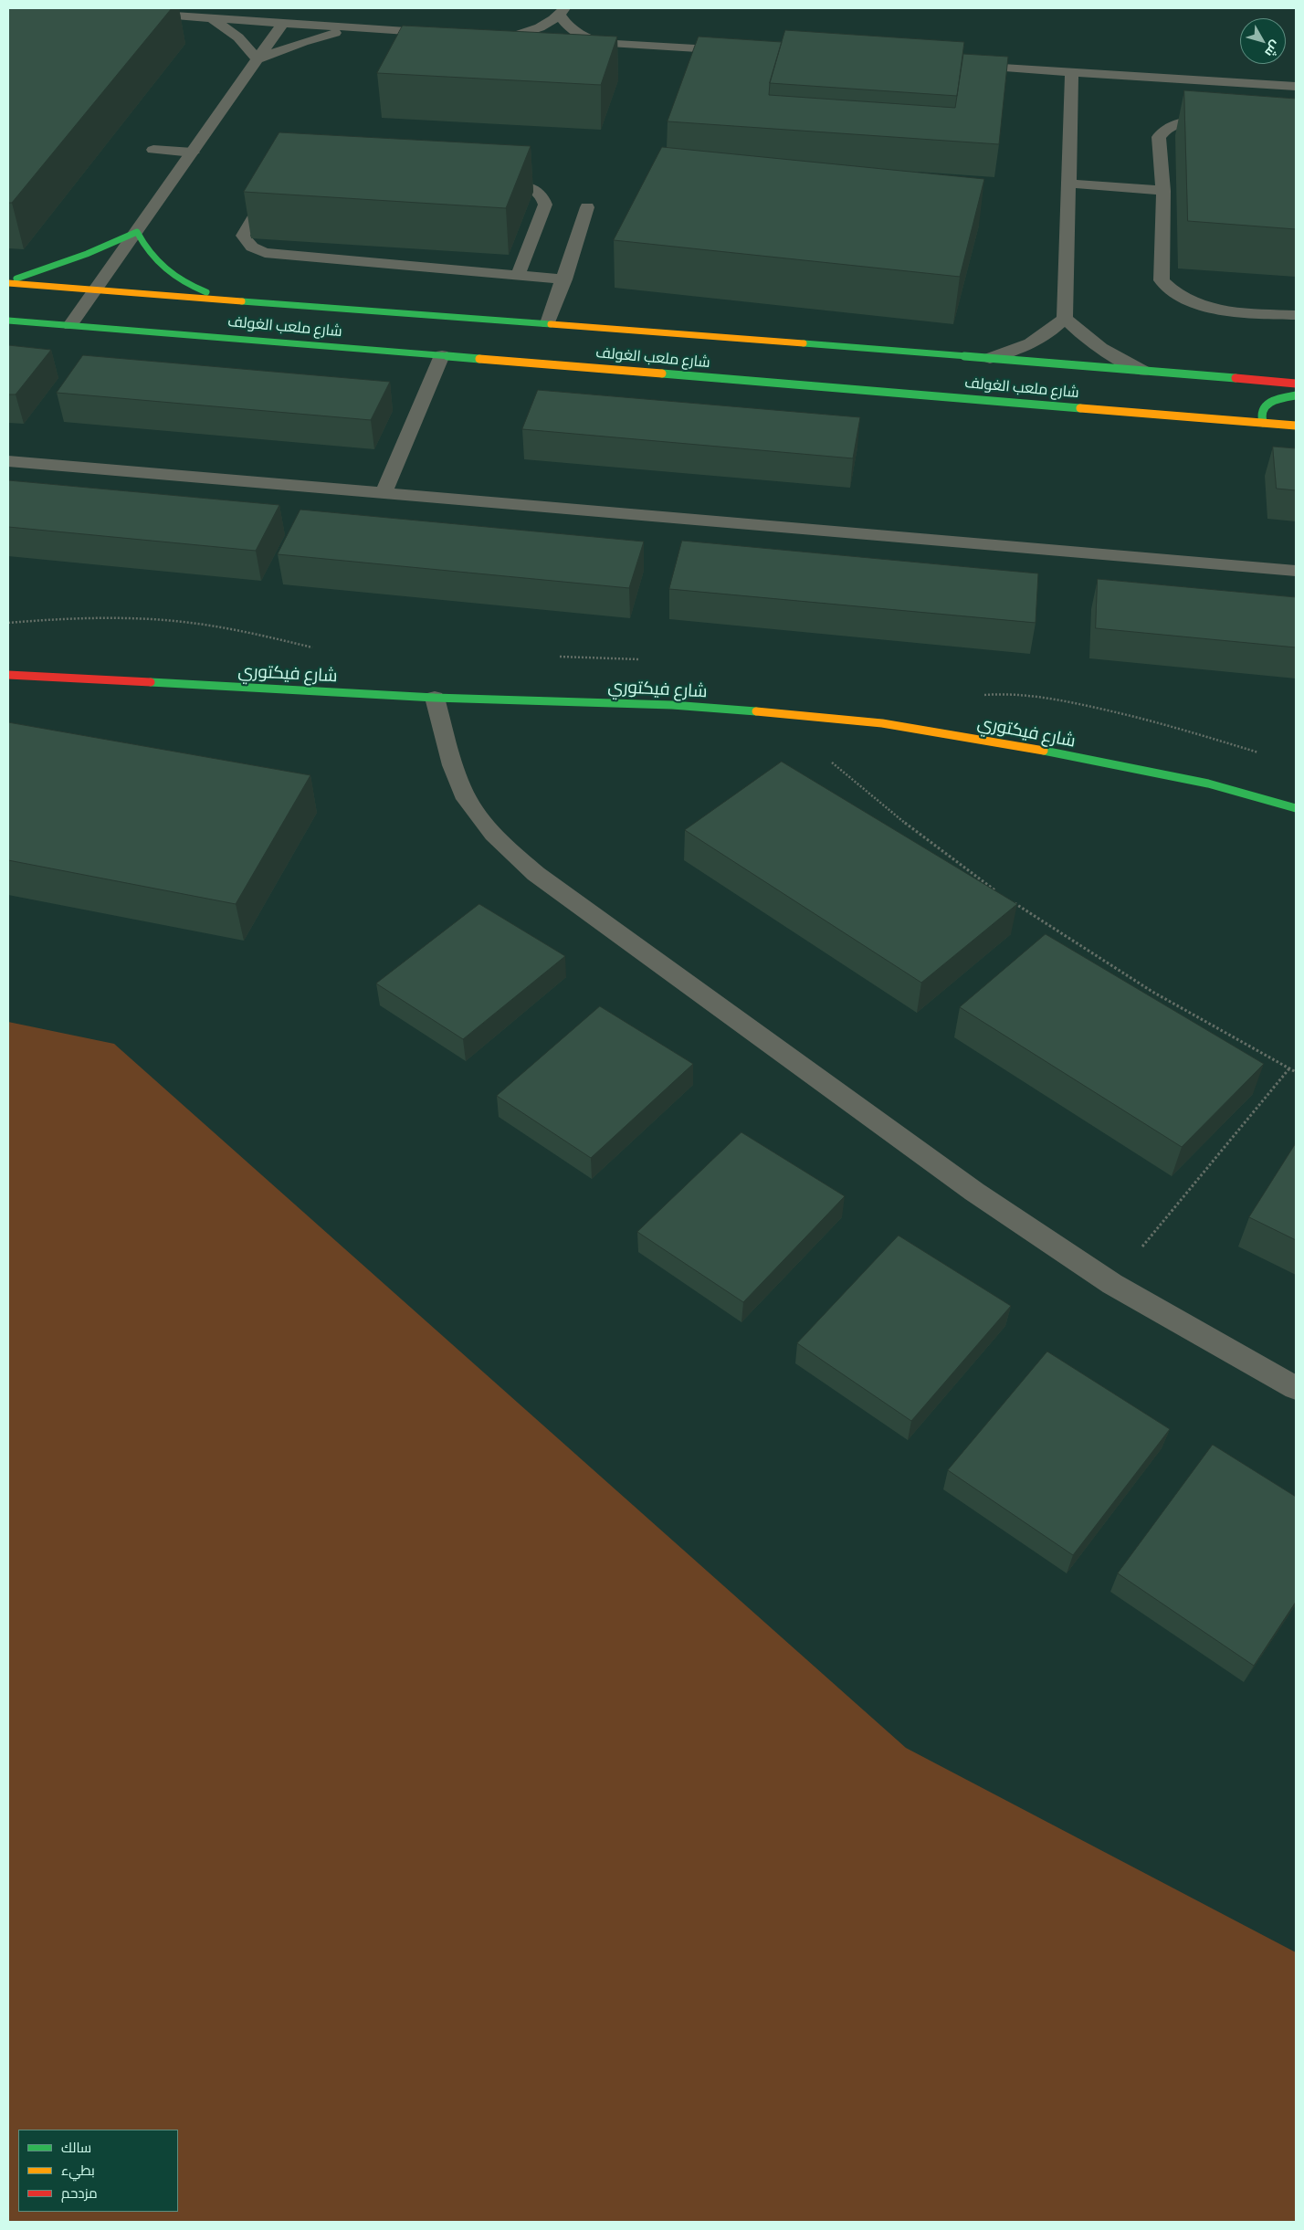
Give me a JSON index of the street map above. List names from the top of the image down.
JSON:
{
  "streets": {
    "street": ["شارع ملعب الغولف", "شارع فيكتوري"]
  },
  "legend": ["سالك", "بطيء", "مزدحم"],
  "north": "bottom right"
}
